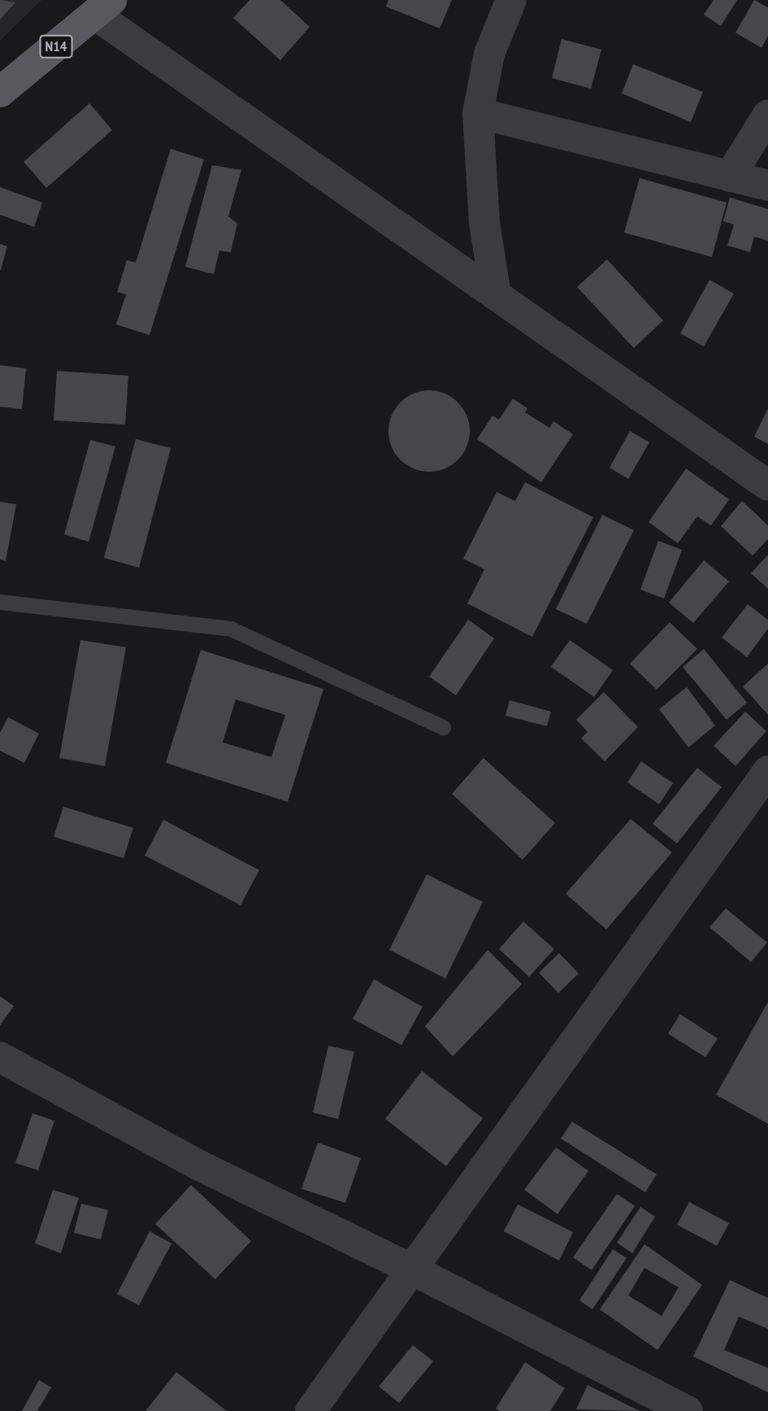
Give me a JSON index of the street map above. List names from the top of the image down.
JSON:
{
  "streets": {
    "main road": ["N14"]
  }
}
